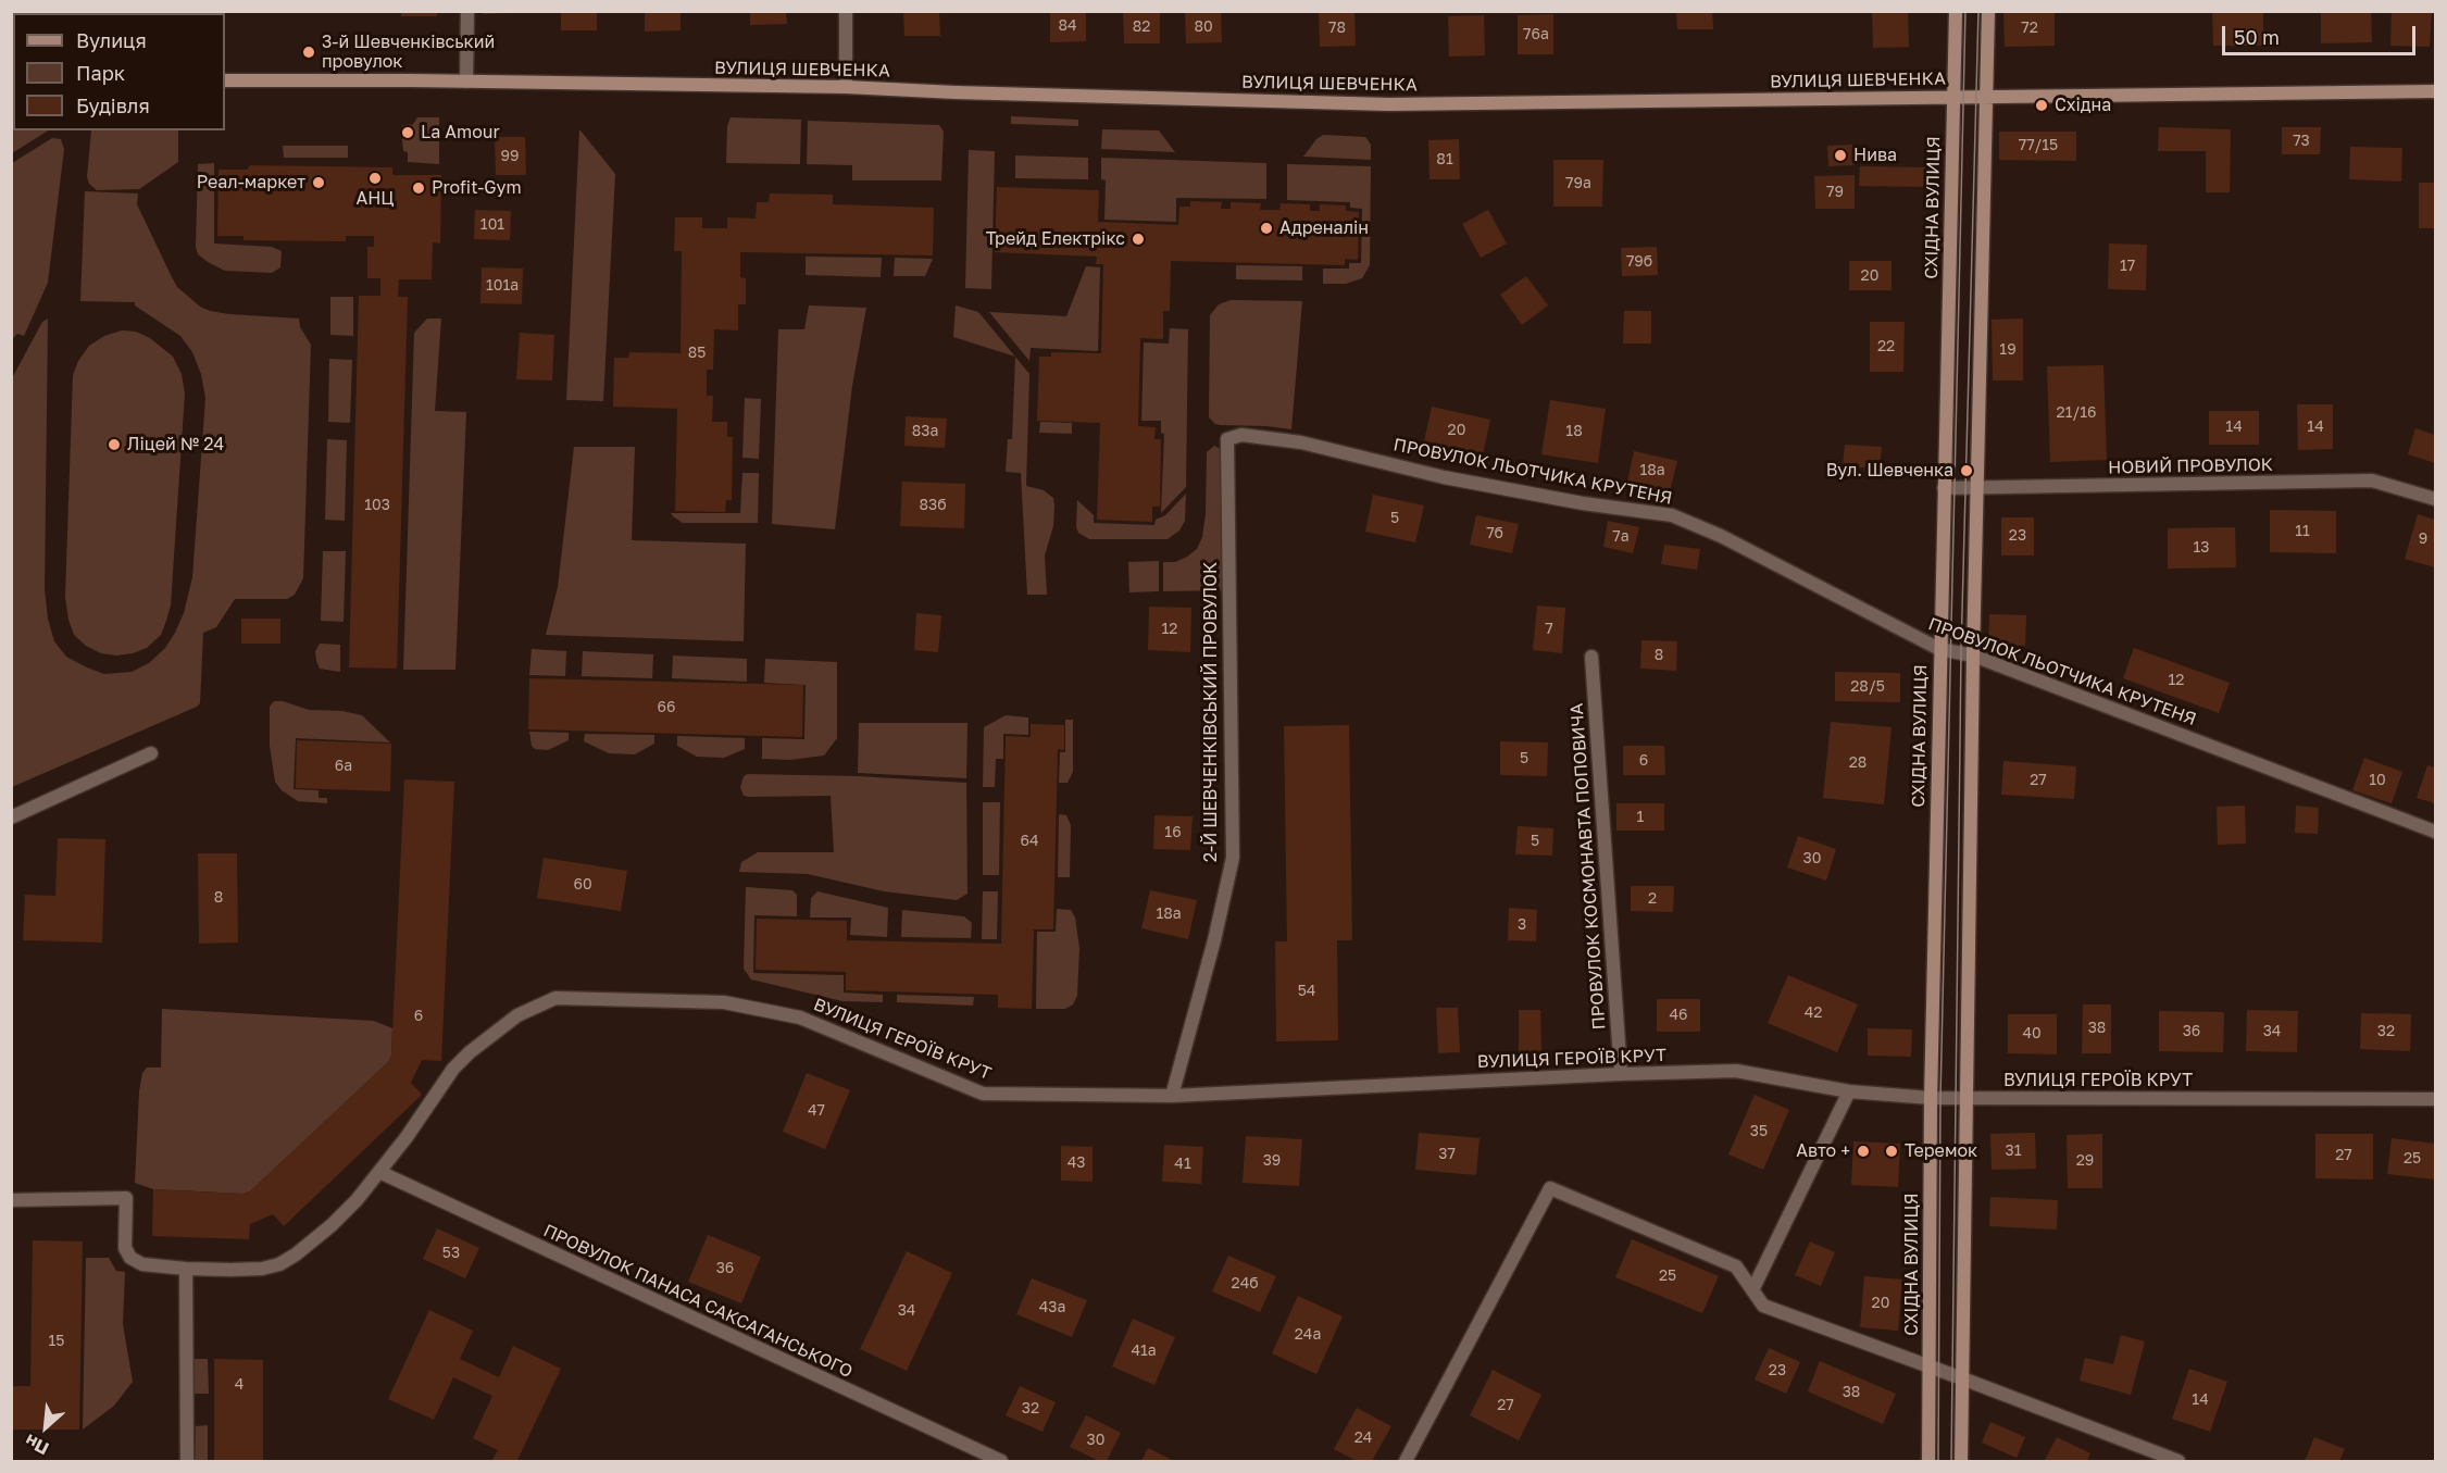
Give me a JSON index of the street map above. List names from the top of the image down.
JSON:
{
  "streets": {
    "street": [
      "ВУЛИЦЯ ШЕВЧЕНКА",
      "СХІДНА ВУЛИЦЯ",
      "НОВИЙ ПРОВУЛОК",
      "ПРОВУЛОК ЛЬОТЧИКА КРУТЕНЯ",
      "2-Й ШЕВЧЕНКІВСЬКИЙ ПРОВУЛОК",
      "ПРОВУЛОК КОСМОНАВТА ПОПОВИЧА",
      "ВУЛИЦЯ ГЕРОЇВ КРУТ",
      "ПРОВУЛОК ПАНАСА САКСАГАНСЬКОГО"
    ]
  },
  "crossings": [
    ["ВУЛИЦЯ ШЕВЧЕНКА", "СХІДНА ВУЛИЦЯ"],
    ["СХІДНА ВУЛИЦЯ", "НОВИЙ ПРОВУЛОК"],
    ["СХІДНА ВУЛИЦЯ", "ПРОВУЛОК ЛЬОТЧИКА КРУТЕНЯ"],
    ["СХІДНА ВУЛИЦЯ", "ВУЛИЦЯ ГЕРОЇВ КРУТ"],
    ["ПРОВУЛОК ЛЬОТЧИКА КРУТЕНЯ", "2-Й ШЕВЧЕНКІВСЬКИЙ ПРОВУЛОК"],
    ["2-Й ШЕВЧЕНКІВСЬКИЙ ПРОВУЛОК", "ВУЛИЦЯ ГЕРОЇВ КРУТ"],
    ["ПРОВУЛОК КОСМОНАВТА ПОПОВИЧА", "ВУЛИЦЯ ГЕРОЇВ КРУТ"],
    ["ВУЛИЦЯ ГЕРОЇВ КРУТ", "ПРОВУЛОК ПАНАСА САКСАГАНСЬКОГО"]
  ],
  "places": [
    "3-й Шевченківський провулок",
    "Східна",
    "La Amour",
    "Нива",
    "АНЦ",
    "Реал-маркет",
    "Profit-Gym",
    "Адреналін",
    "Трейд Електрікс",
    "Ліцей № 24",
    "Вул. Шевченка",
    "Авто +",
    "Теремок"
  ],
  "house_numbers": [
    "84",
    "82",
    "80",
    "78",
    "72",
    "76а",
    "73",
    "77/15",
    "99",
    "81",
    "79а",
    "79",
    "101",
    "79б",
    "17",
    "20",
    "101а",
    "22",
    "19",
    "85",
    "21/16",
    "14",
    "14",
    "20",
    "83а",
    "18",
    "18а",
    "103",
    "83б",
    "5",
    "11",
    "7б",
    "23",
    "7а",
    "9",
    "13",
    "12",
    "7",
    "8",
    "12",
    "28/5",
    "66",
    "5",
    "6",
    "28",
    "6а",
    "27",
    "10",
    "1",
    "16",
    "64",
    "5",
    "30",
    "60",
    "8",
    "2",
    "18а",
    "3",
    "54",
    "42",
    "46",
    "6",
    "38",
    "36",
    "34",
    "32",
    "40",
    "47",
    "35",
    "31",
    "37",
    "27",
    "25",
    "39",
    "29",
    "43",
    "41",
    "53",
    "36",
    "25",
    "24б",
    "20",
    "43а",
    "34",
    "24а",
    "15",
    "41а",
    "23",
    "4",
    "38",
    "14",
    "27",
    "32",
    "24",
    "30"
  ],
  "legend": ["Вулиця", "Парк", "Будівля"],
  "scale_bar": "50 m",
  "north": "bottom left"
}
